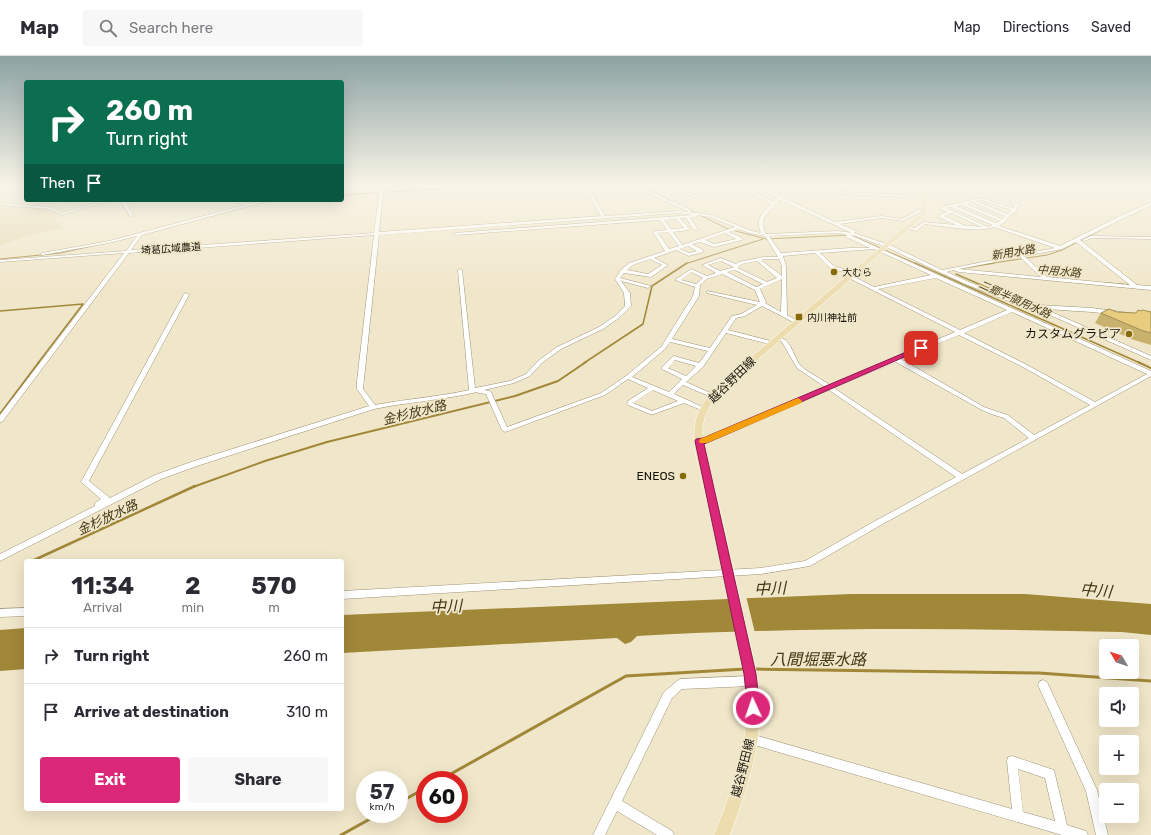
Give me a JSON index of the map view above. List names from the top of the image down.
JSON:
{
  "streets": {
    "main road": ["越谷野田線"],
    "street": ["埼葛広域農道"]
  },
  "crossings": [
    ["埼葛広域農道", "越谷野田線"]
  ],
  "water": [
    "新用水路",
    "中用水路",
    "二郷半領用水路",
    "金杉放水路",
    "中川",
    "八間堀悪水路"
  ],
  "places": {
    "other": ["大むら", "カスタムグラビア", "ENEOS"],
    "transit": ["内川神社前"]
  },
  "north": "top left",
  "page": {
    "header": "Map",
    "search": "Search here",
    "nav": ["Map", "Directions", "Saved"],
    "turn": ["260 m", "Turn right"],
    "then": "Then",
    "eta": [
      "11:34",
      "Arrival",
      "2",
      "min",
      "570",
      "m"
    ],
    "list": [
      {
        "name": "Turn right",
        "value": "260 m"
      },
      {
        "name": "Arrive at destination",
        "value": "310 m"
      }
    ],
    "map_buttons": ["+", "−"],
    "buttons": ["Exit", "Share"],
    "speed": "57 km/h",
    "limit": "60"
  }
}
